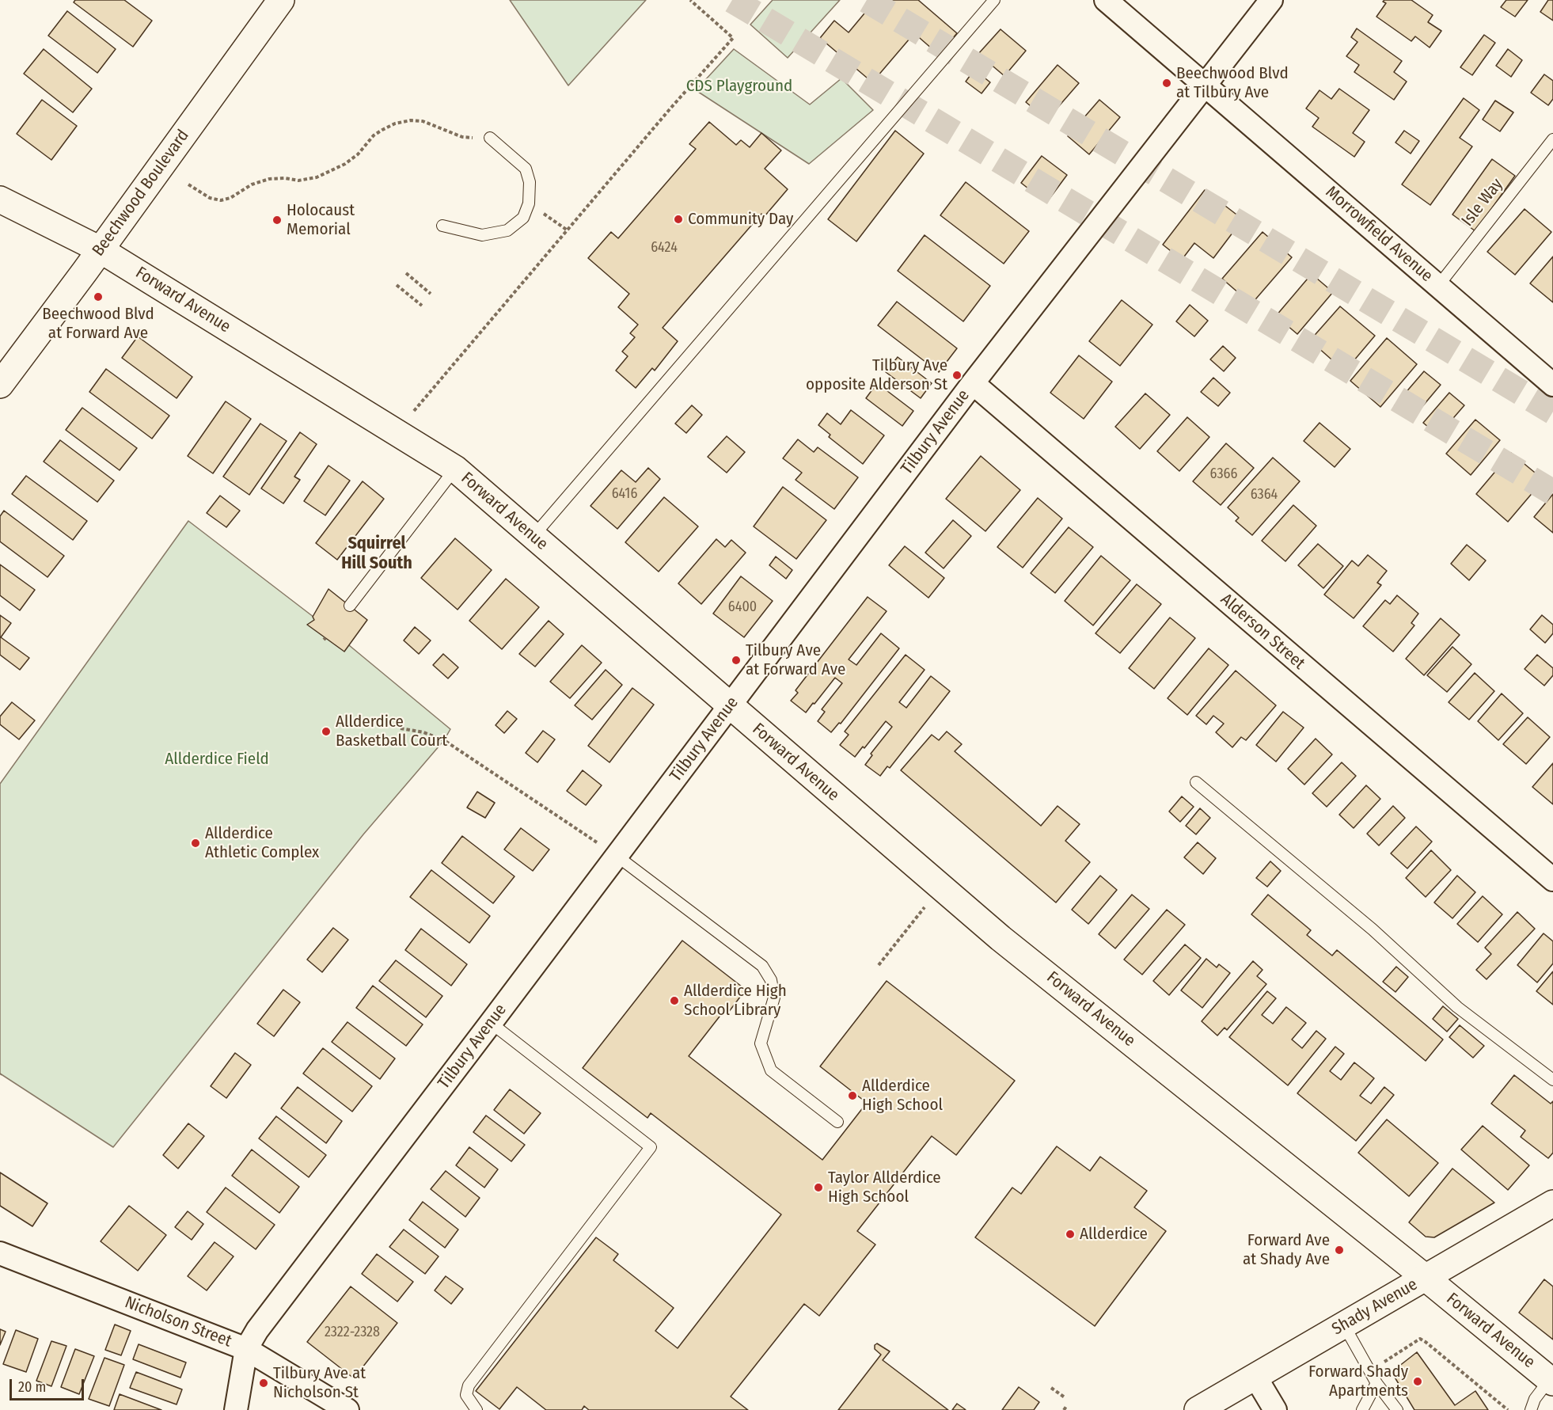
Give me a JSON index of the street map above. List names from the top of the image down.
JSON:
{
  "streets": {
    "main road": ["Beechwood Boulevard", "Forward Avenue", "Shady Avenue"],
    "street": [
      "Morrowfield Avenue",
      "Tilbury Avenue",
      "Alderson Street",
      "Nicholson Street"
    ],
    "lane": ["Isle Way"]
  },
  "crossings": [
    ["Beechwood Boulevard", "Forward Avenue"],
    ["Isle Way", "Morrowfield Avenue"],
    ["Morrowfield Avenue", "Tilbury Avenue"],
    ["Forward Avenue", "Tilbury Avenue"],
    ["Forward Avenue", "Shady Avenue"],
    ["Tilbury Avenue", "Alderson Street"],
    ["Tilbury Avenue", "Nicholson Street"]
  ],
  "districts": ["Squirrel Hill South"],
  "parks": ["CDS Playground", "Allderdice Field"],
  "places": [
    "Beechwood Blvd at Tilbury Ave",
    "Community Day",
    "Holocaust Memorial",
    "Beechwood Blvd at Forward Ave",
    "Tilbury Ave opposite Alderson St",
    "Tilbury Ave at Forward Ave",
    "Allderdice Basketball Court",
    "Allderdice Athletic Complex",
    "Allderdice High School Library",
    "Allderdice High School",
    "Taylor Allderdice High School",
    "Allderdice",
    "Forward Ave at Shady Ave",
    "Forward Shady Apartments",
    "Tilbury Ave at Nicholson St"
  ],
  "house_numbers": [
    "6424",
    "6366",
    "6416",
    "6364",
    "6400",
    "2322-2328"
  ],
  "scale_bar": "20 m"
}
